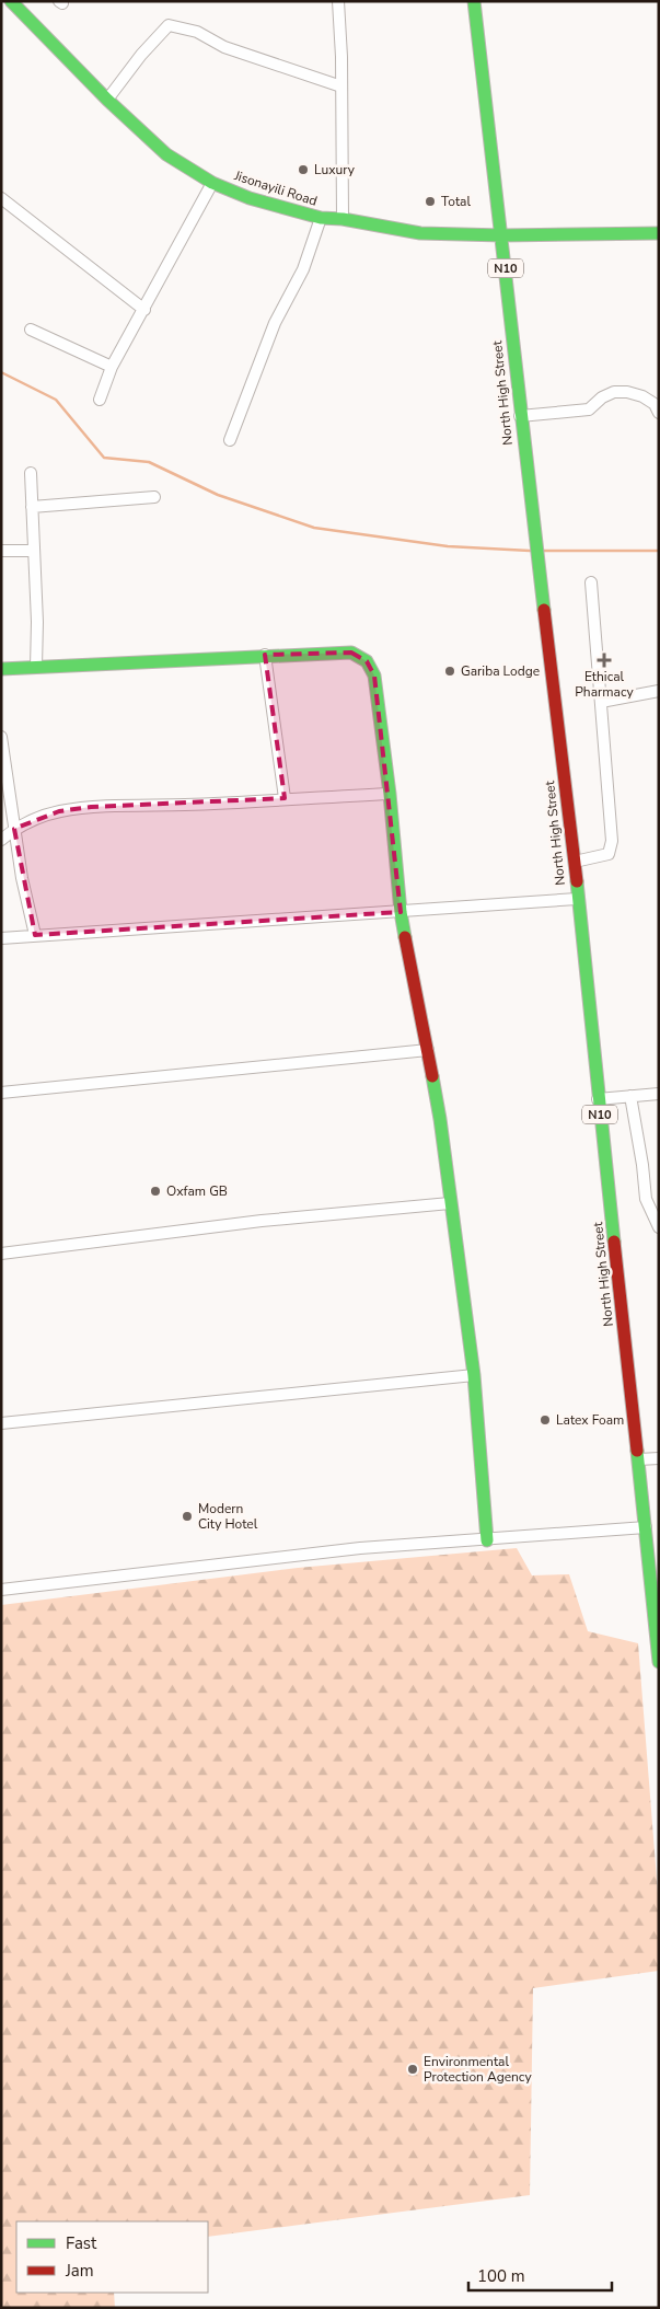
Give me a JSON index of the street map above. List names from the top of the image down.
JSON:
{
  "streets": {
    "main road": ["Jisonayili Road", "N10", "North High Street"]
  },
  "crossings": [
    ["Jisonayili Road", "North High Street"]
  ],
  "places": {
    "other": [
      "Luxury",
      "Total",
      "Gariba Lodge",
      "Oxfam GB",
      "Latex Foam",
      "Modern City Hotel",
      "Environmental Protection Agency"
    ],
    "health": ["Ethical Pharmacy"]
  },
  "legend": ["Fast", "Jam"],
  "scale_bar": "100 m"
}
